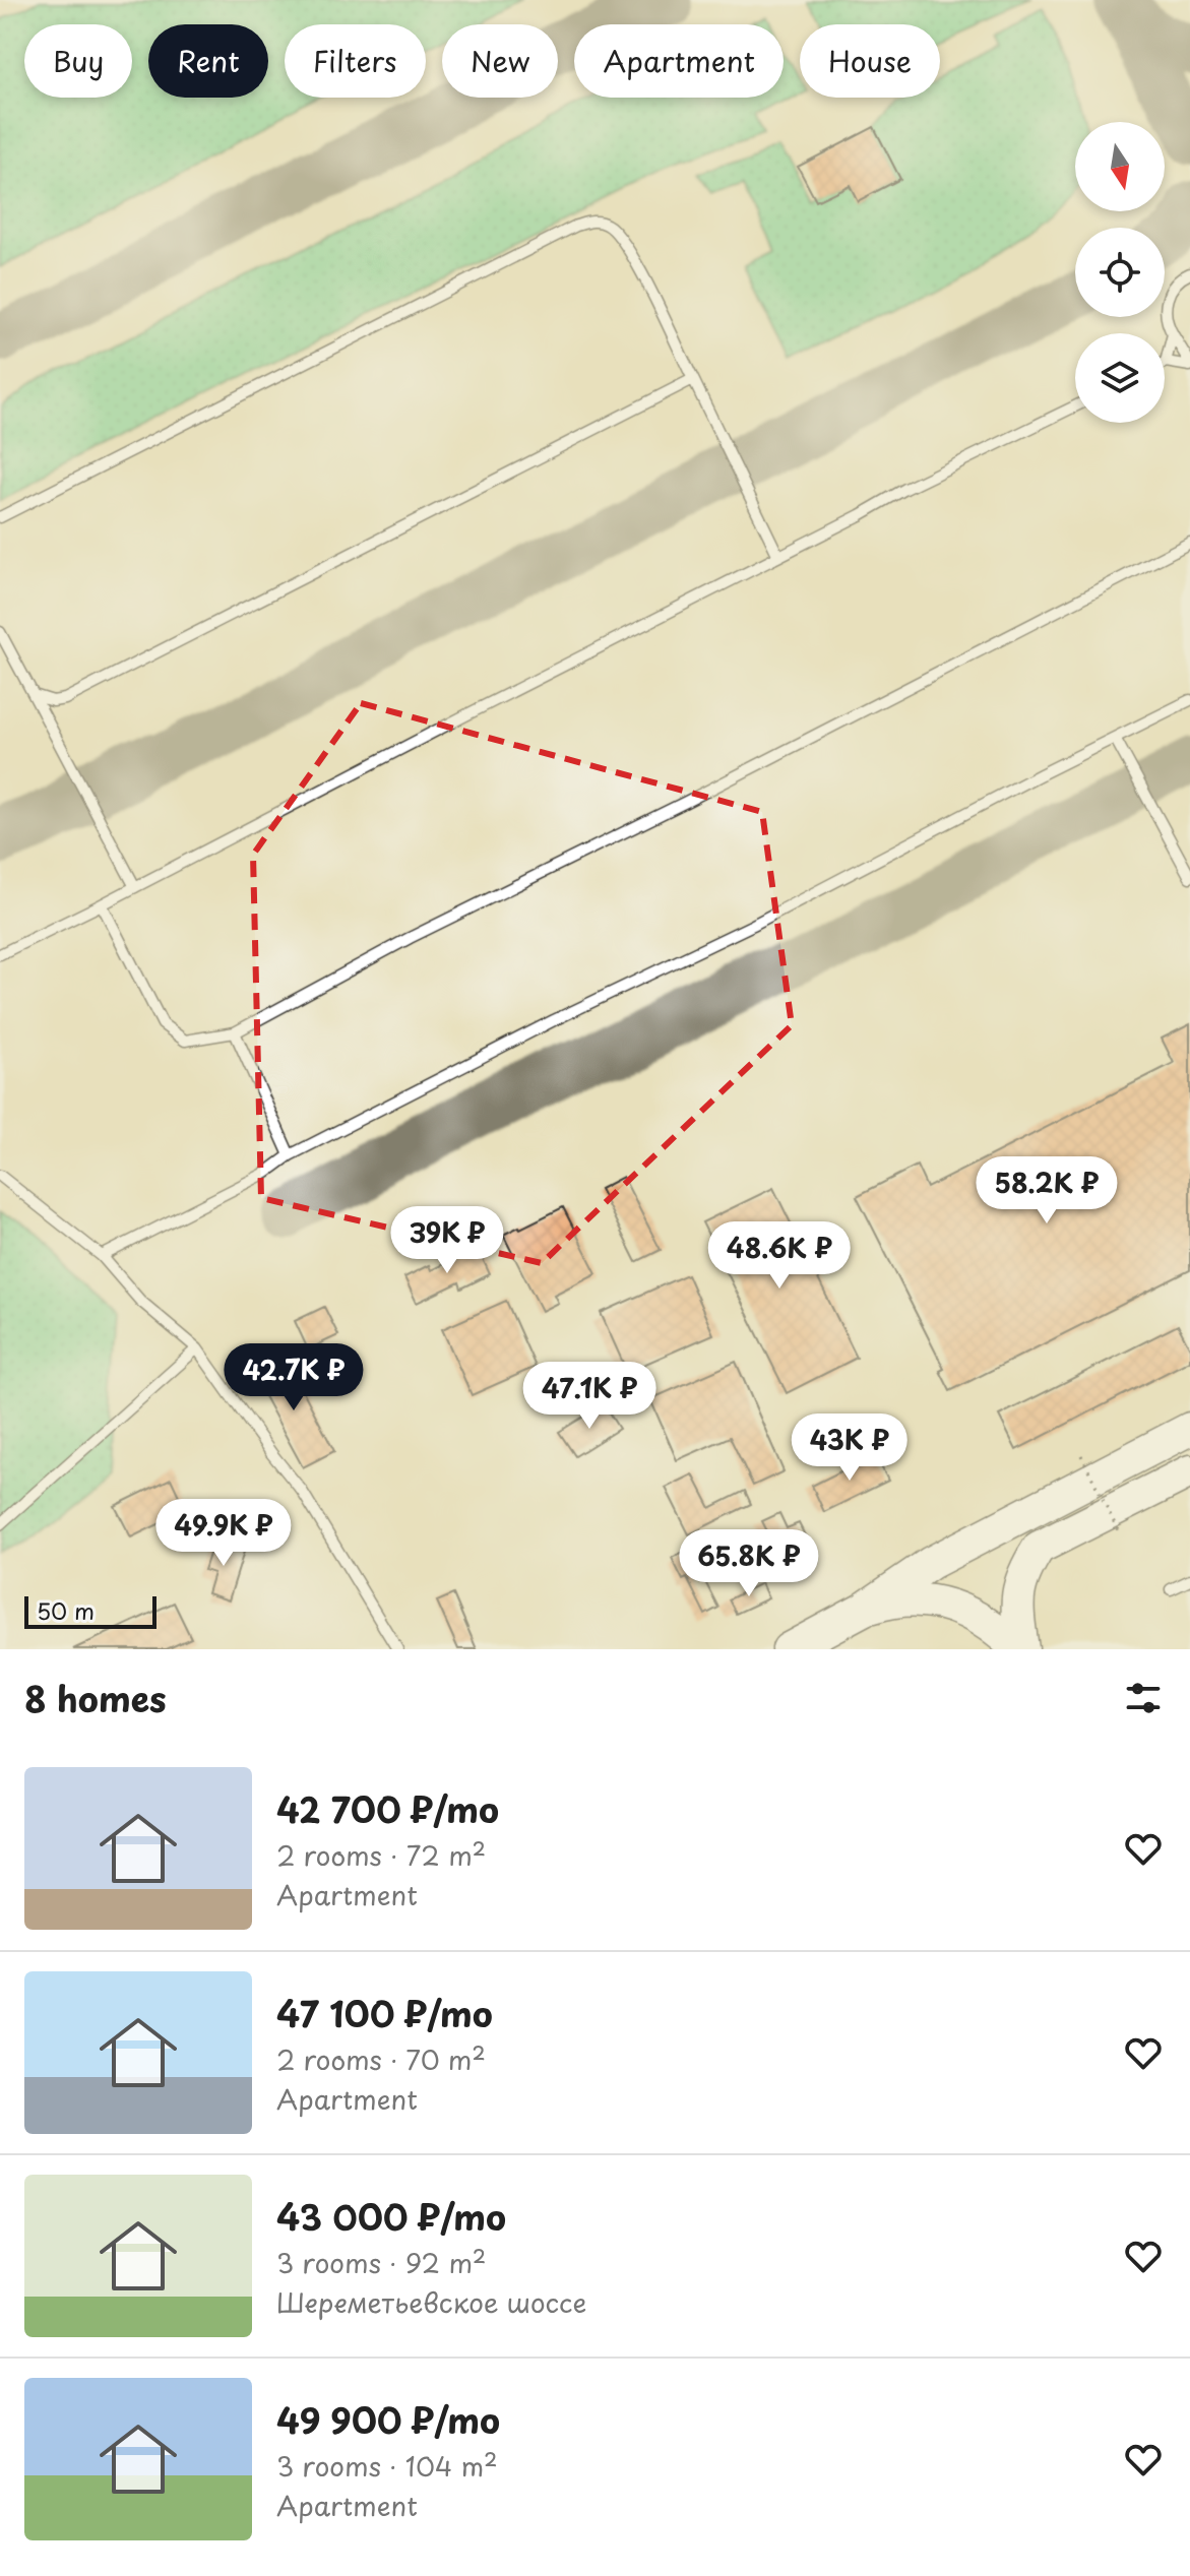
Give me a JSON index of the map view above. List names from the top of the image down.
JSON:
{
  "scale_bar": "50 m",
  "north": "bottom",
  "page": {
    "chip": [
      "Buy",
      "Rent",
      "Filters",
      "New",
      "Apartment",
      "House"
    ],
    "price": [
      "58.2K ₽",
      "39K ₽",
      "48.6K ₽",
      "42.7K ₽",
      "47.1K ₽",
      "43K ₽",
      "49.9K ₽",
      "65.8K ₽"
    ],
    "scale": "50 m",
    "heading": "8 homes",
    "list": [
      {
        "name": "42 700 ₽/mo",
        "note": "2 rooms · 72 m² · Apartment"
      },
      {
        "name": "47 100 ₽/mo",
        "note": "2 rooms · 70 m² · Apartment"
      },
      {
        "name": "43 000 ₽/mo",
        "note": "3 rooms · 92 m² · Шереметьевское шоссе"
      },
      {
        "name": "49 900 ₽/mo",
        "note": "3 rooms · 104 m² · Apartment"
      }
    ]
  }
}
